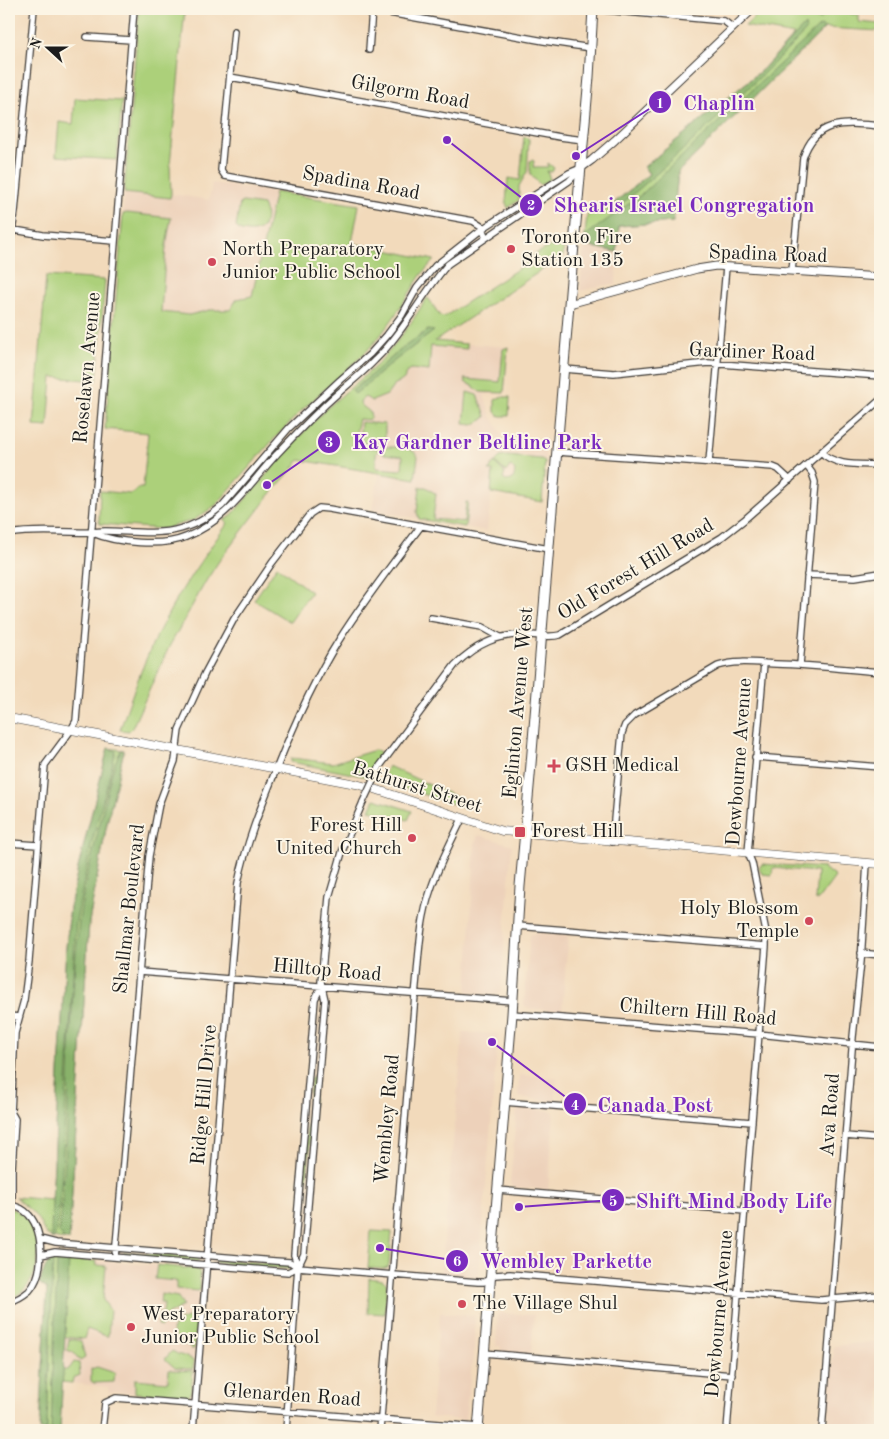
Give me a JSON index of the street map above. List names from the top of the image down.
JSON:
{
  "streets": {
    "main road": ["Eglinton Avenue West", "Bathurst Street"],
    "street": [
      "Gilgorm Road",
      "Spadina Road",
      "Gardiner Road",
      "Roselawn Avenue",
      "Old Forest Hill Road",
      "Dewbourne Avenue",
      "Shallmar Boulevard",
      "Hilltop Road",
      "Chiltern Hill Road",
      "Ridge Hill Drive",
      "Ava Road",
      "Wembley Road",
      "Glenarden Road"
    ]
  },
  "crossings": [
    ["Gilgorm Road", "Spadina Road"],
    ["Gilgorm Road", "Eglinton Avenue West"],
    ["Spadina Road", "Eglinton Avenue West"],
    ["Gardiner Road", "Eglinton Avenue West"],
    ["Roselawn Avenue", "Bathurst Street"],
    ["Old Forest Hill Road", "Eglinton Avenue West"],
    ["Old Forest Hill Road", "Hilltop Road"],
    ["Old Forest Hill Road", "Glenarden Road"],
    ["Eglinton Avenue West", "Bathurst Street"],
    ["Eglinton Avenue West", "Hilltop Road"],
    ["Eglinton Avenue West", "Chiltern Hill Road"],
    ["Eglinton Avenue West", "Glenarden Road"],
    ["Dewbourne Avenue", "Bathurst Street"],
    ["Dewbourne Avenue", "Chiltern Hill Road"],
    ["Bathurst Street", "Shallmar Boulevard"],
    ["Bathurst Street", "Ridge Hill Drive"],
    ["Bathurst Street", "Ava Road"],
    ["Bathurst Street", "Wembley Road"],
    ["Shallmar Boulevard", "Hilltop Road"],
    ["Shallmar Boulevard", "Ridge Hill Drive"],
    ["Hilltop Road", "Ridge Hill Drive"],
    ["Hilltop Road", "Wembley Road"],
    ["Chiltern Hill Road", "Ava Road"],
    ["Ridge Hill Drive", "Glenarden Road"],
    ["Wembley Road", "Glenarden Road"]
  ],
  "places": {
    "other": [
      "Shearis Israel Congregation",
      "Chaplin",
      "Toronto Fire Station 135",
      "North Preparatory Junior Public School",
      "Kay Gardner Beltline Park",
      "Forest Hill United Church",
      "Holy Blossom Temple",
      "Canada Post",
      "Shift Mind Body Life",
      "Wembley Parkette",
      "The Village Shul",
      "West Preparatory Junior Public School"
    ],
    "health": ["GSH Medical"],
    "transit": ["Forest Hill"]
  },
  "north": "left"
}
